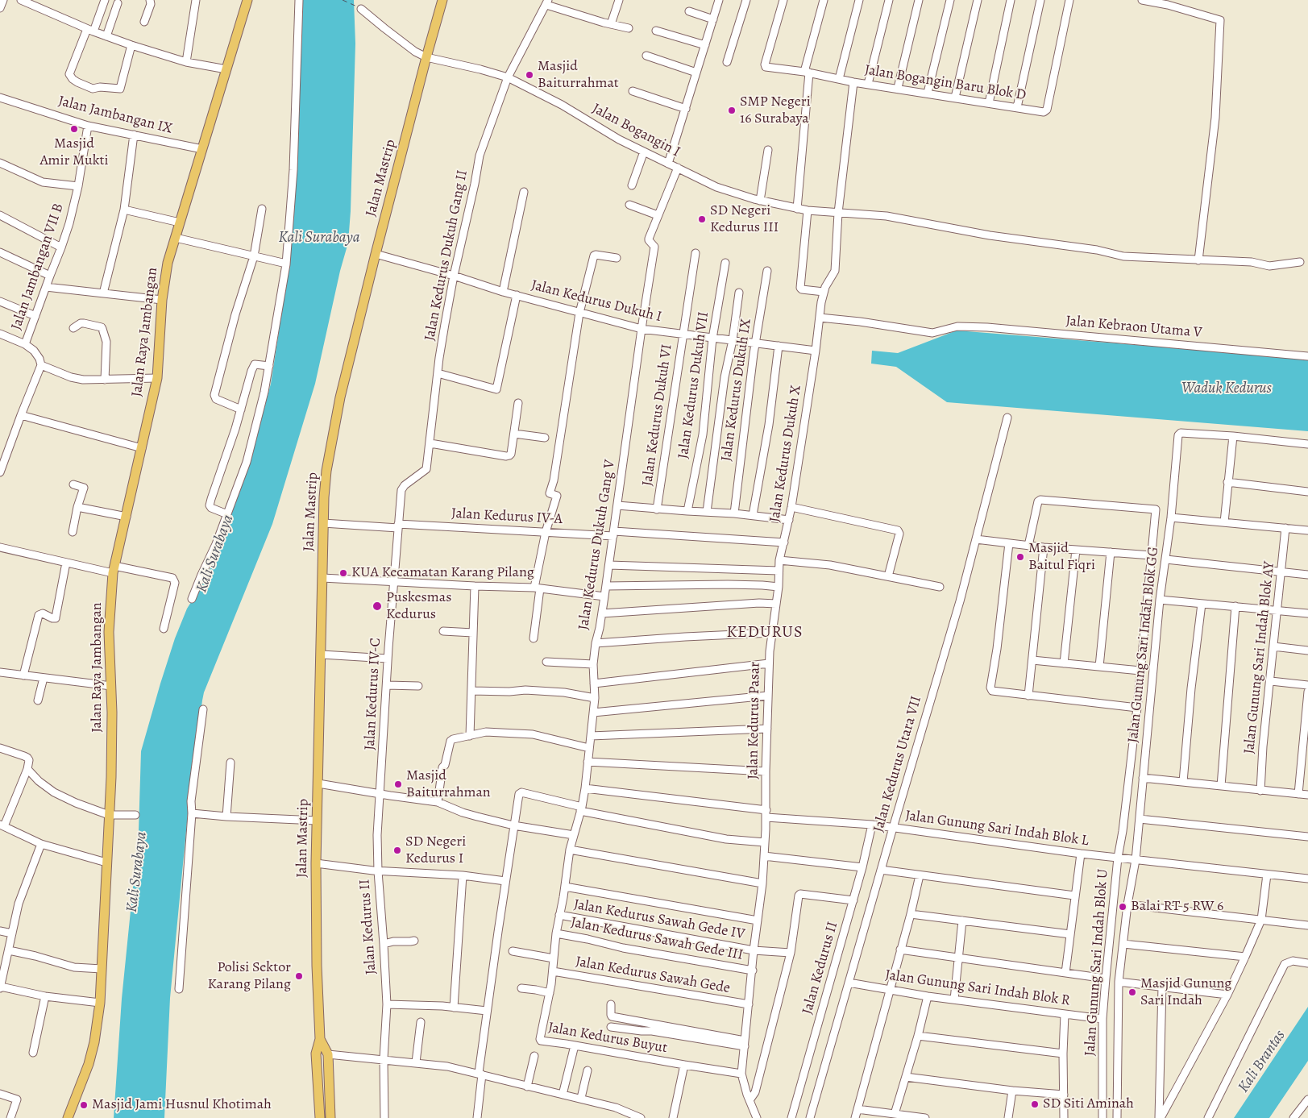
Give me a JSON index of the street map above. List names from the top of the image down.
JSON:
{
  "streets": {
    "main road": ["Jalan Mastrip", "Jalan Raya Jambangan"],
    "street": [
      "Jalan Bogangin Baru Blok D",
      "Jalan Jambangan IX",
      "Jalan Bogangin I",
      "Jalan Kedurus Dukuh Gang II",
      "Jalan Jambangan VII B",
      "Jalan Kedurus Dukuh I",
      "Jalan Kebraon Utama V",
      "Jalan Kedurus Dukuh VII",
      "Jalan Kedurus Dukuh IX",
      "Jalan Kedurus Dukuh VI",
      "Jalan Kedurus Dukuh X",
      "Jalan Kedurus IV-A",
      "Jalan Kedurus Dukuh Gang V",
      "Jalan Gunung Sari Indah Blok GG",
      "Jalan Gunung Sari Indah Blok AY",
      "Jalan Kedurus IV-C",
      "Jalan Kedurus Pasar",
      "Jalan Kedurus Utara VII",
      "Jalan Gunung Sari Indah Blok L",
      "Jalan Kedurus Sawah Gede IV",
      "Jalan Kedurus II",
      "Jalan Kedurus Sawah Gede III",
      "Jalan Gunung Sari Indah Blok U",
      "Jalan Kedurus Sawah Gede",
      "Jalan Gunung Sari Indah Blok R",
      "Jalan Kedurus Buyut"
    ]
  },
  "crossings": [
    ["Jalan Bogangin Baru Blok D", "Jalan Kedurus Dukuh X"],
    ["Jalan Jambangan IX", "Jalan Jambangan VII B"],
    ["Jalan Jambangan IX", "Jalan Raya Jambangan"],
    ["Jalan Bogangin I", "Jalan Mastrip"],
    ["Jalan Bogangin I", "Jalan Kedurus Dukuh Gang II"],
    ["Jalan Bogangin I", "Jalan Kedurus Dukuh X"],
    ["Jalan Mastrip", "Jalan Kedurus Dukuh I"],
    ["Jalan Mastrip", "Jalan Kedurus IV-A"],
    ["Jalan Kedurus Dukuh Gang II", "Jalan Kedurus Dukuh I"],
    ["Jalan Kedurus Dukuh Gang II", "Jalan Kedurus IV-A"],
    ["Jalan Kedurus Dukuh Gang II", "Jalan Kedurus IV-C"],
    ["Jalan Kedurus Dukuh I", "Jalan Kedurus Dukuh VII"],
    ["Jalan Kedurus Dukuh I", "Jalan Kedurus Dukuh IX"],
    ["Jalan Kedurus Dukuh I", "Jalan Kedurus Dukuh VI"],
    ["Jalan Kedurus Dukuh I", "Jalan Kedurus Dukuh X"],
    ["Jalan Kedurus Dukuh I", "Jalan Kedurus Dukuh Gang V"],
    ["Jalan Kebraon Utama V", "Jalan Kedurus Dukuh X"],
    ["Jalan Kedurus Dukuh X", "Jalan Kedurus IV-A"],
    ["Jalan Kedurus Dukuh X", "Jalan Kedurus Pasar"],
    ["Jalan Kedurus IV-A", "Jalan Kedurus Dukuh Gang V"],
    ["Jalan Kedurus IV-A", "Jalan Kedurus IV-C"],
    ["Jalan Kedurus Dukuh Gang V", "Jalan Gunung Sari Indah Blok L"],
    ["Jalan Kedurus Dukuh Gang V", "Jalan Kedurus Buyut"],
    ["Jalan Gunung Sari Indah Blok GG", "Jalan Gunung Sari Indah Blok L"],
    ["Jalan Kedurus IV-C", "Jalan Kedurus II"],
    ["Jalan Kedurus Pasar", "Jalan Gunung Sari Indah Blok L"],
    ["Jalan Kedurus Utara VII", "Jalan Gunung Sari Indah Blok L"],
    ["Jalan Kedurus Utara VII", "Jalan Gunung Sari Indah Blok R"],
    ["Jalan Gunung Sari Indah Blok L", "Jalan Kedurus II"],
    ["Jalan Gunung Sari Indah Blok L", "Jalan Gunung Sari Indah Blok U"],
    ["Jalan Kedurus Sawah Gede IV", "Jalan Kedurus Buyut"],
    ["Jalan Kedurus Sawah Gede III", "Jalan Kedurus Buyut"],
    ["Jalan Gunung Sari Indah Blok U", "Jalan Gunung Sari Indah Blok R"],
    ["Jalan Kedurus Sawah Gede", "Jalan Kedurus Buyut"]
  ],
  "districts": ["KEDURUS"],
  "water": ["Kali Surabaya", "Waduk Kedurus", "Kali Brantas"],
  "places": [
    "Masjid Baiturrahmat",
    "SMP Negeri 16 Surabaya",
    "Masjid Amir Mukti",
    "SD Negeri Kedurus III",
    "Masjid Baitul Fiqri",
    "KUA Kecamatan Karang Pilang",
    "Puskesmas Kedurus",
    "Masjid Baiturrahman",
    "SD Negeri Kedurus I",
    "Balai RT 5 RW 6",
    "Polisi Sektor Karang Pilang",
    "Masjid Gunung Sari Indah",
    "SD Siti Aminah",
    "Masjid Jami Husnul Khotimah"
  ]
}
